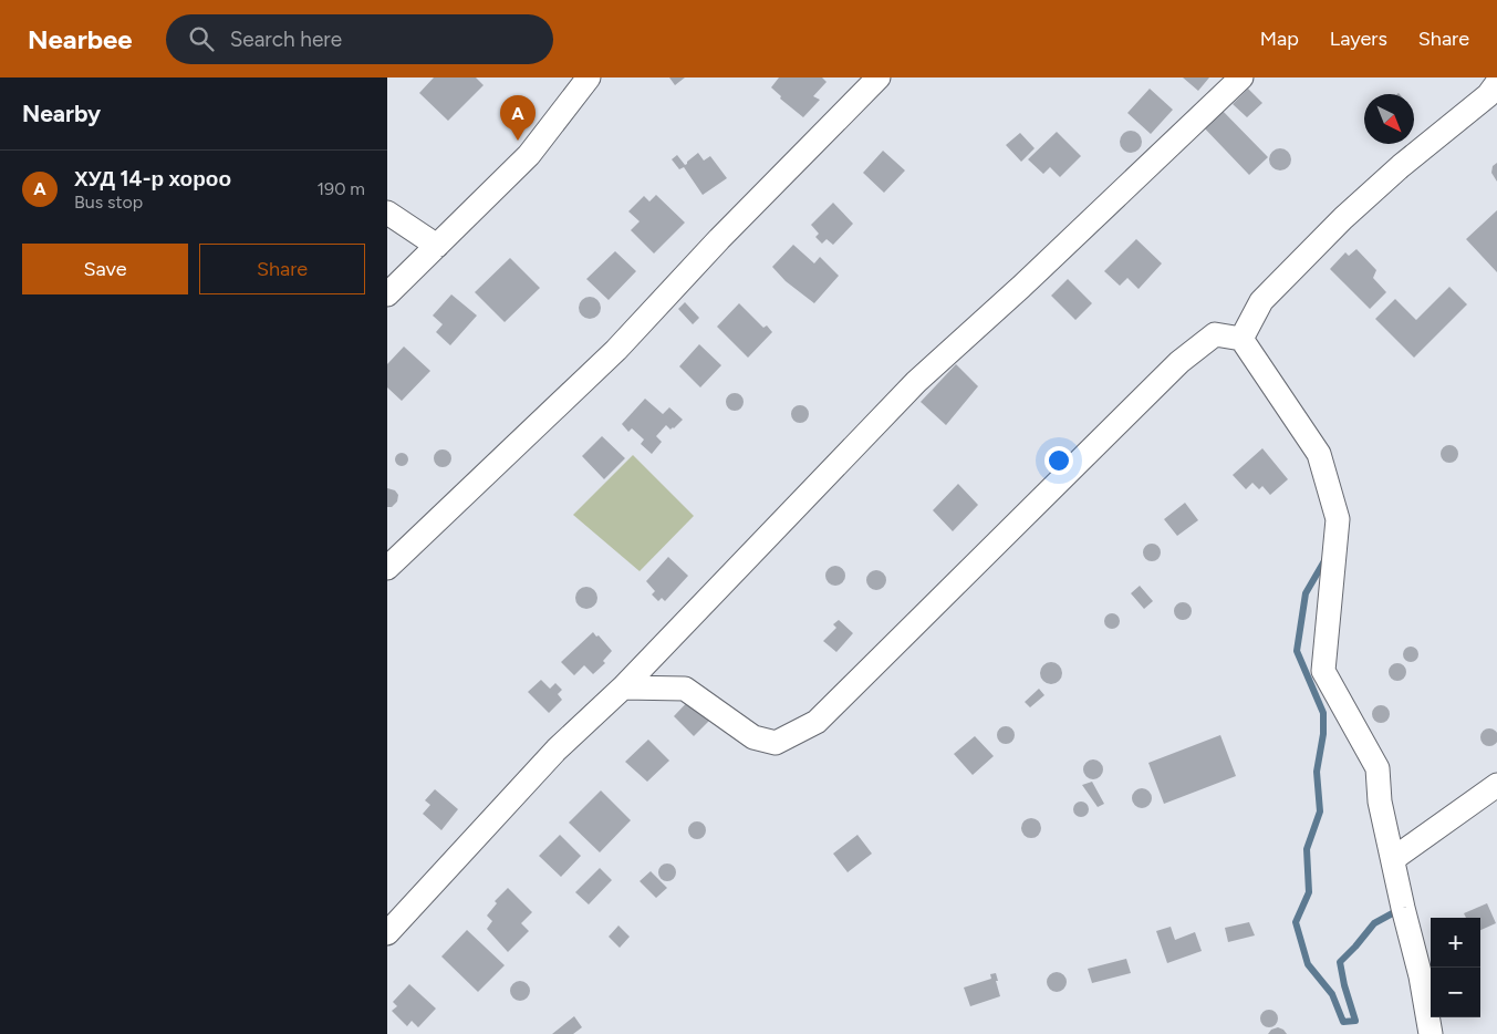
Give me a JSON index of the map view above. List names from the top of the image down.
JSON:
{
  "north": "bottom right",
  "page": {
    "header": "Nearbee",
    "search": "Search here",
    "nav": ["Map", "Layers", "Share"],
    "heading": "Nearby",
    "pins": "A",
    "list": [
      {
        "mark": "A",
        "name": "ХУД 14-р хороо",
        "note": "Bus stop",
        "value": "190 m"
      }
    ],
    "buttons": ["Save", "Share"],
    "map_buttons": ["+", "−"]
  }
}
